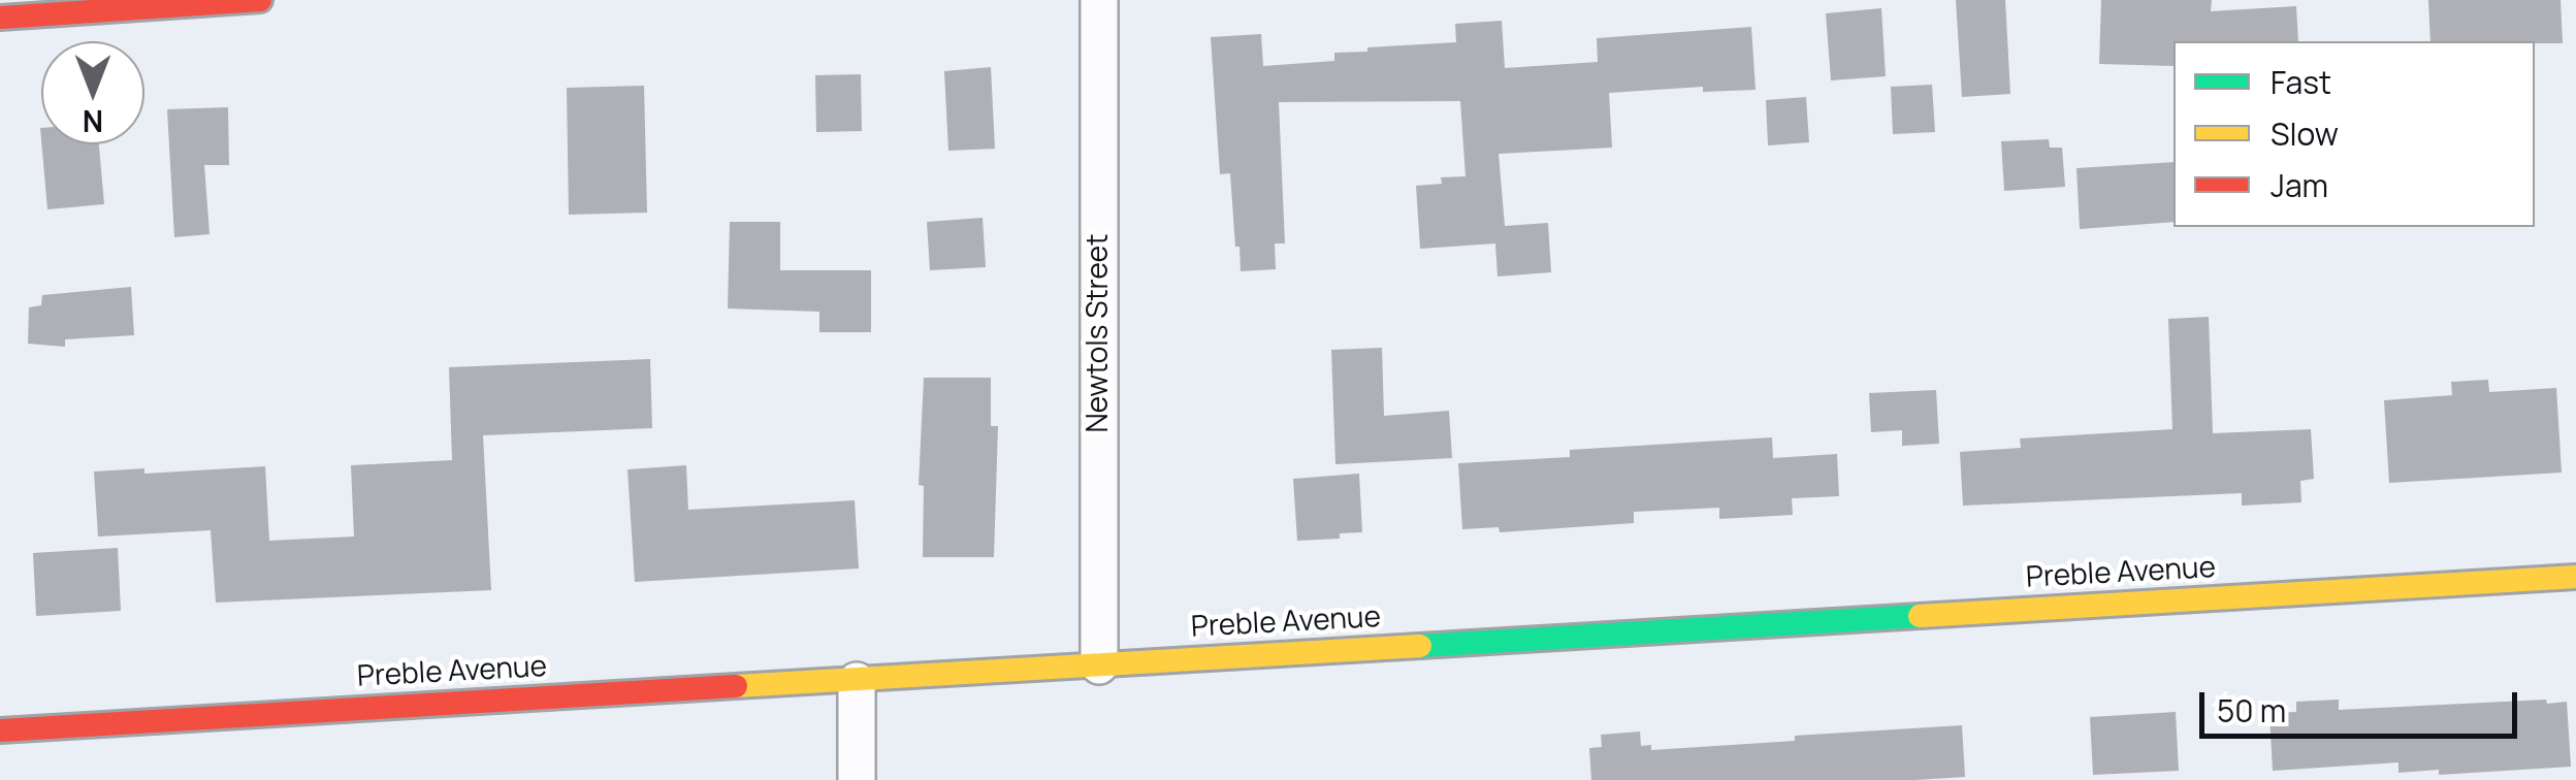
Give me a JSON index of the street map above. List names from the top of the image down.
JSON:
{
  "streets": {
    "street": ["Newtols Street", "Preble Avenue"]
  },
  "crossings": [
    ["Newtols Street", "Preble Avenue"]
  ],
  "legend": ["Fast", "Slow", "Jam"],
  "scale_bar": "50 m",
  "north": "bottom"
}
